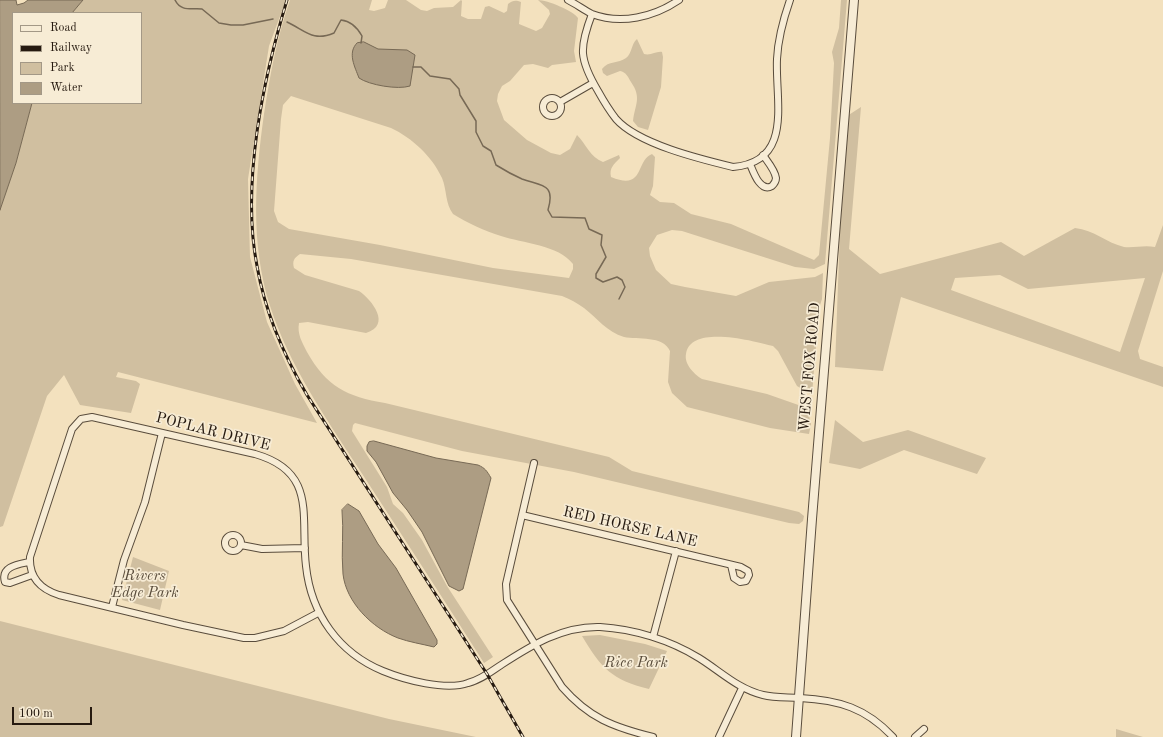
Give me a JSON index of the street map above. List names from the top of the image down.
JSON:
{
  "streets": {
    "street": ["WEST FOX ROAD", "POPLAR DRIVE", "RED HORSE LANE"]
  },
  "crossings": [
    ["WEST FOX ROAD", "POPLAR DRIVE"]
  ],
  "parks": ["Rivers Edge Park", "Rice Park"],
  "legend": [
    "Road",
    "Railway",
    "Park",
    "Water"
  ],
  "scale_bar": "100 m"
}
